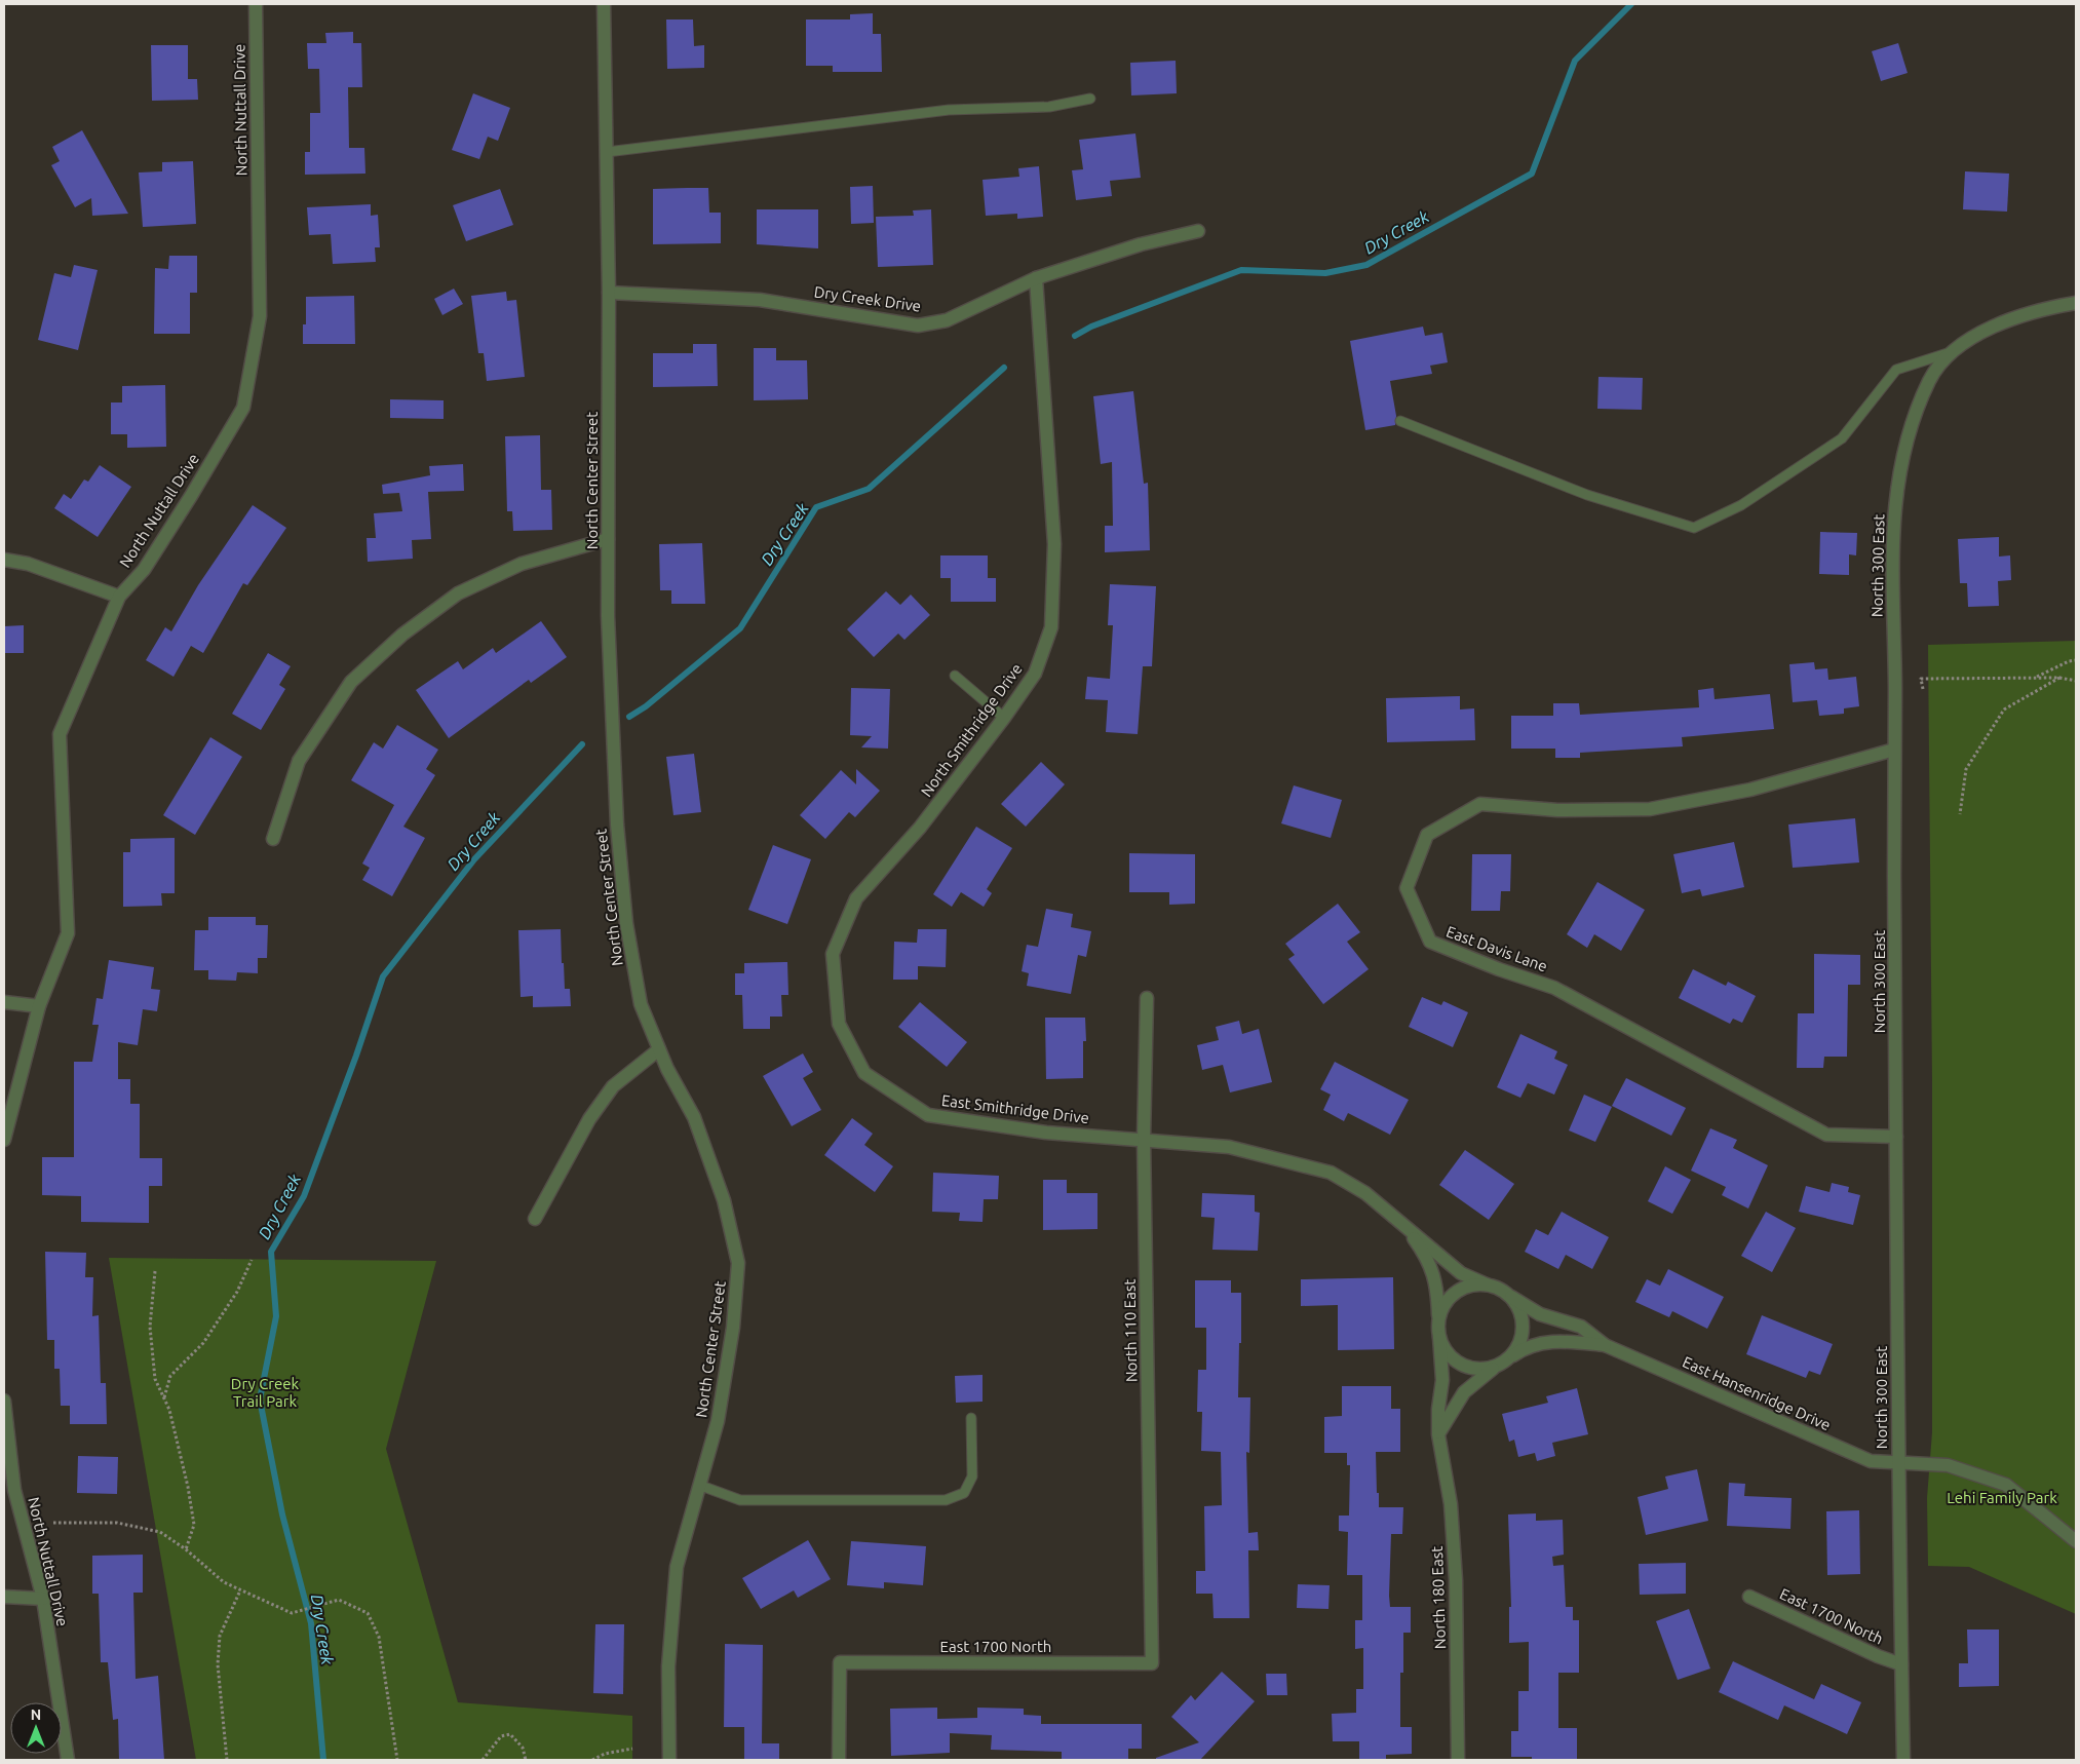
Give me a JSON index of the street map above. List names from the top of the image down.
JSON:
{
  "streets": {
    "street": [
      "North Nuttall Drive",
      "Dry Creek Drive",
      "North Center Street",
      "North 300 East",
      "North Smithridge Drive",
      "East Davis Lane",
      "East Smithridge Drive",
      "North 110 East",
      "East Hansenridge Drive",
      "North 180 East",
      "East 1700 North"
    ]
  },
  "crossings": [
    ["Dry Creek Drive", "North Center Street"],
    ["Dry Creek Drive", "North Smithridge Drive"],
    ["North 300 East", "East Davis Lane"],
    ["North 300 East", "East Hansenridge Drive"],
    ["North 300 East", "East 1700 North"],
    ["North Smithridge Drive", "East Smithridge Drive"],
    ["East Smithridge Drive", "North 110 East"],
    ["North 110 East", "East 1700 North"],
    ["East Hansenridge Drive", "North 180 East"]
  ],
  "water": ["Dry Creek"],
  "parks": ["Dry Creek Trail Park", "Lehi Family Park"],
  "north": "top"
}
